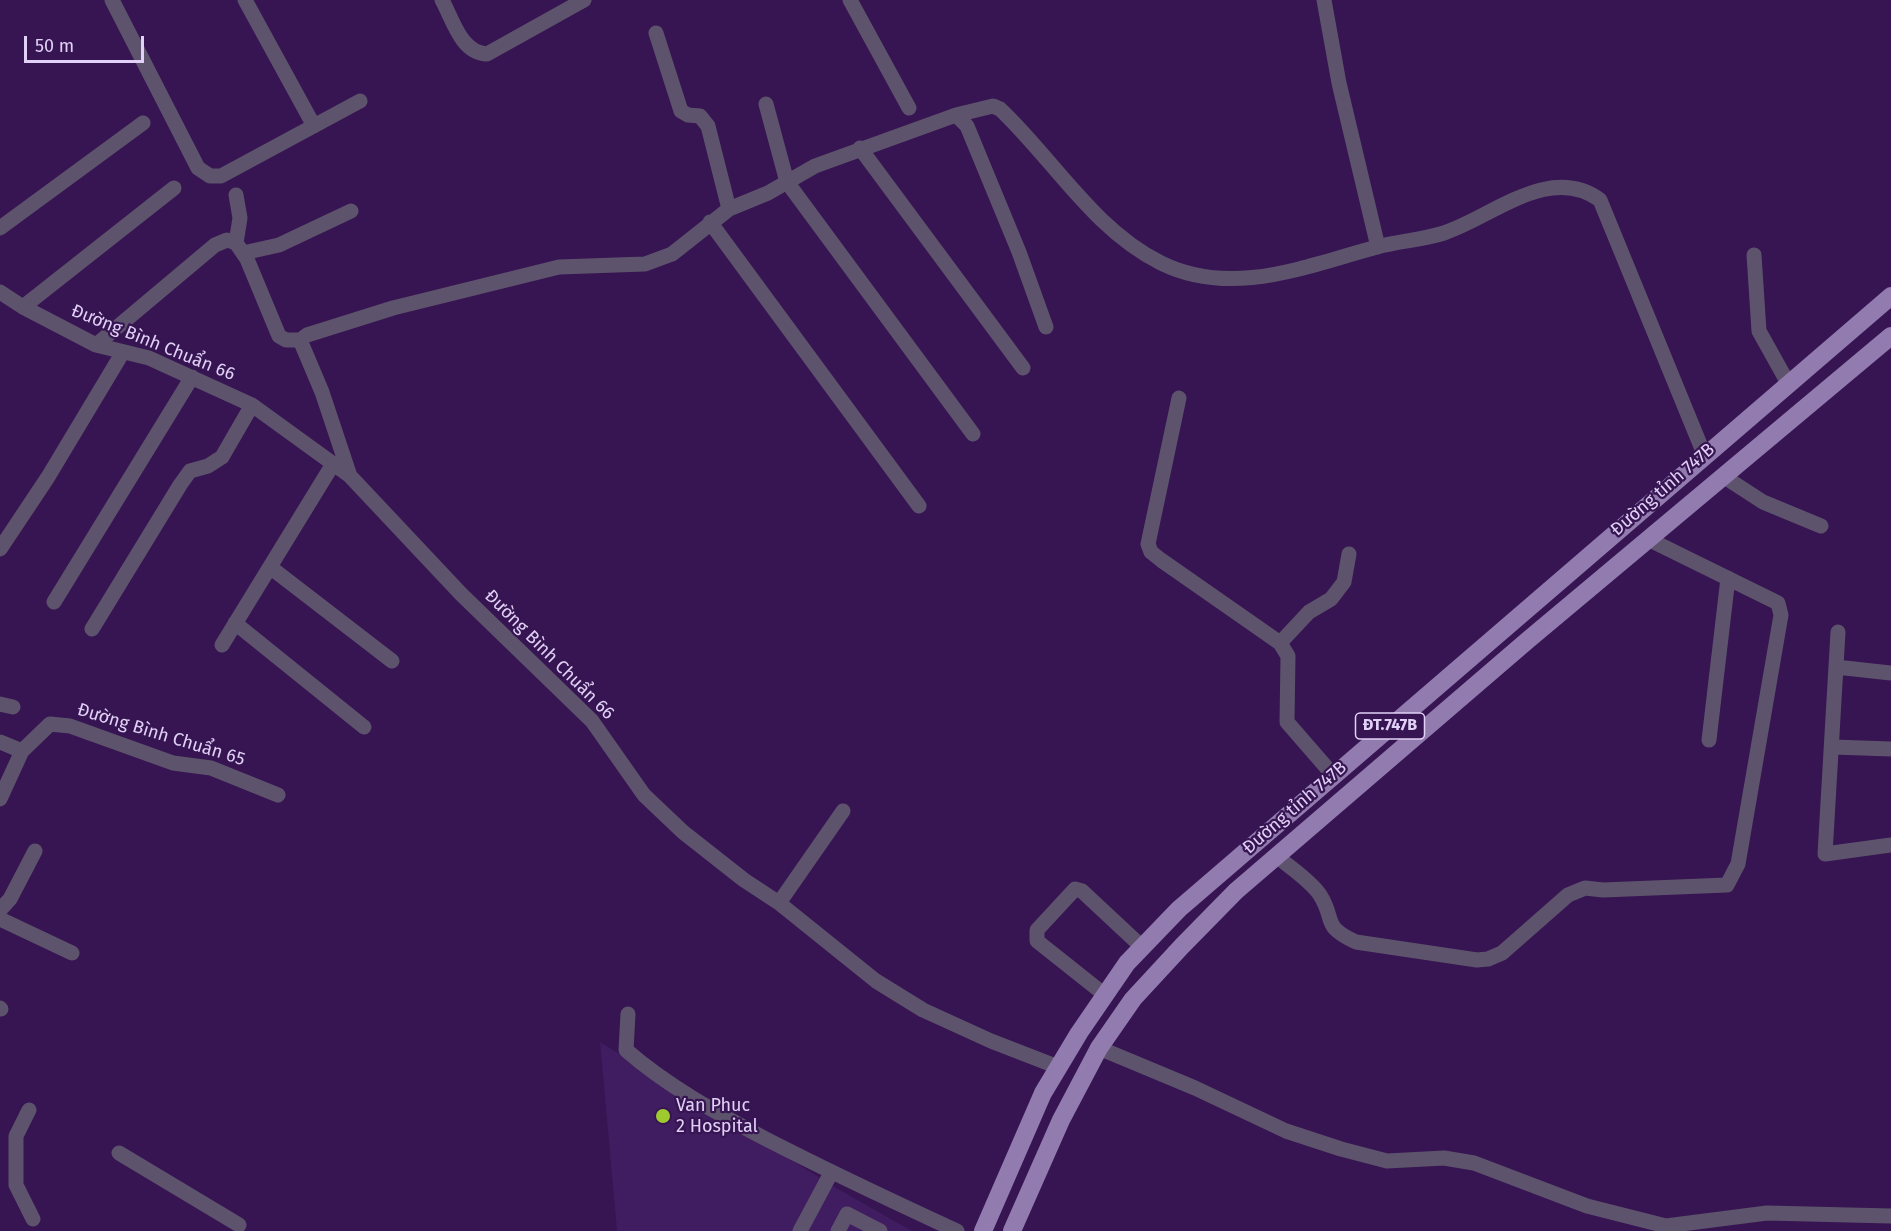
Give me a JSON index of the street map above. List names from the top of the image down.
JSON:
{
  "streets": {
    "main road": ["Đường tỉnh 747B", "ĐT.747B"],
    "street": ["Đường Bình Chuẩn 66", "Đường Bình Chuẩn 65"]
  },
  "crossings": [
    ["Đường Bình Chuẩn 66", "Đường tỉnh 747B"]
  ],
  "places": ["Van Phuc 2 Hospital"],
  "scale_bar": "50 m"
}
